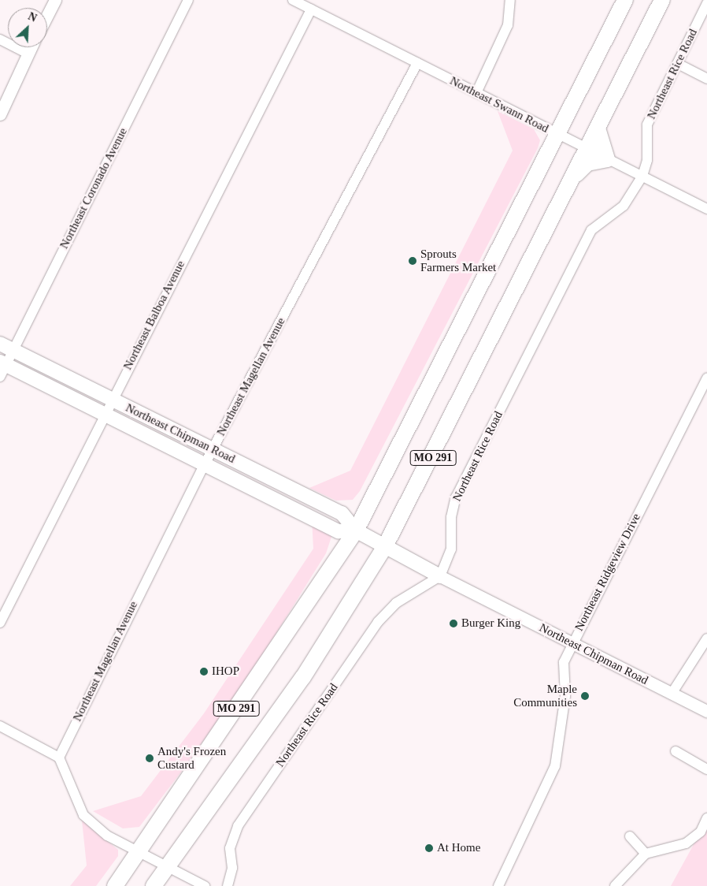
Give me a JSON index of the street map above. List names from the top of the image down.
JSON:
{
  "streets": {
    "main road": ["Northeast Chipman Road", "MO 291"],
    "street": [
      "Northeast Rice Road",
      "Northeast Swann Road",
      "Northeast Coronado Avenue",
      "Northeast Balboa Avenue",
      "Northeast Magellan Avenue",
      "Northeast Ridgeview Drive"
    ]
  },
  "crossings": [
    ["Northeast Rice Road", "Northeast Swann Road"],
    ["Northeast Rice Road", "Northeast Chipman Road"],
    ["Northeast Swann Road", "Northeast Balboa Avenue"],
    ["Northeast Swann Road", "Northeast Magellan Avenue"],
    ["Northeast Swann Road", "MO 291"],
    ["Northeast Coronado Avenue", "Northeast Chipman Road"],
    ["Northeast Balboa Avenue", "Northeast Chipman Road"],
    ["Northeast Magellan Avenue", "Northeast Chipman Road"],
    ["Northeast Chipman Road", "MO 291"],
    ["Northeast Chipman Road", "Northeast Ridgeview Drive"]
  ],
  "places": [
    "Sprouts Farmers Market",
    "Burger King",
    "IHOP",
    "Maple Communities",
    "Andy's Frozen Custard",
    "At Home"
  ],
  "north": "top right"
}
